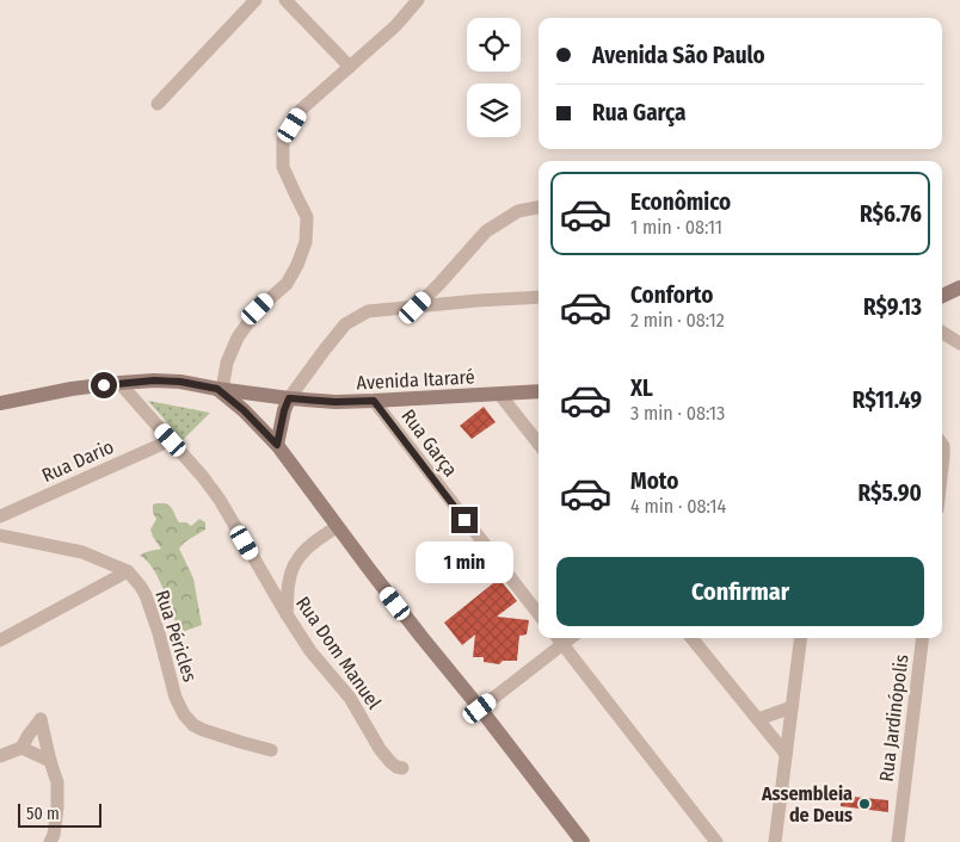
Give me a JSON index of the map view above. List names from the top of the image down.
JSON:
{
  "streets": {
    "main road": ["Avenida Itararé"],
    "street": [
      "Rua Garça",
      "Rua Dario",
      "Rua Péricles",
      "Rua Dom Manuel",
      "Rua Jardinópolis"
    ]
  },
  "crossings": [
    ["Avenida Itararé", "Rua Garça"],
    ["Avenida Itararé", "Rua Dom Manuel"],
    ["Rua Dario", "Rua Dom Manuel"]
  ],
  "places": ["Assembleia de Deus"],
  "scale_bar": "50 m",
  "page": {
    "banner": ["Avenida São Paulo", "Rua Garça"],
    "list": [
      {
        "name": "Econômico",
        "note": "1 min · 08:11",
        "value": "R$6.76"
      },
      {
        "name": "Conforto",
        "note": "2 min · 08:12",
        "value": "R$9.13"
      },
      {
        "name": "XL",
        "note": "3 min · 08:13",
        "value": "R$11.49"
      },
      {
        "name": "Moto",
        "note": "4 min · 08:14",
        "value": "R$5.90"
      }
    ],
    "bubble": "1 min",
    "buttons": "Confirmar",
    "scale": "50 m"
  }
}
